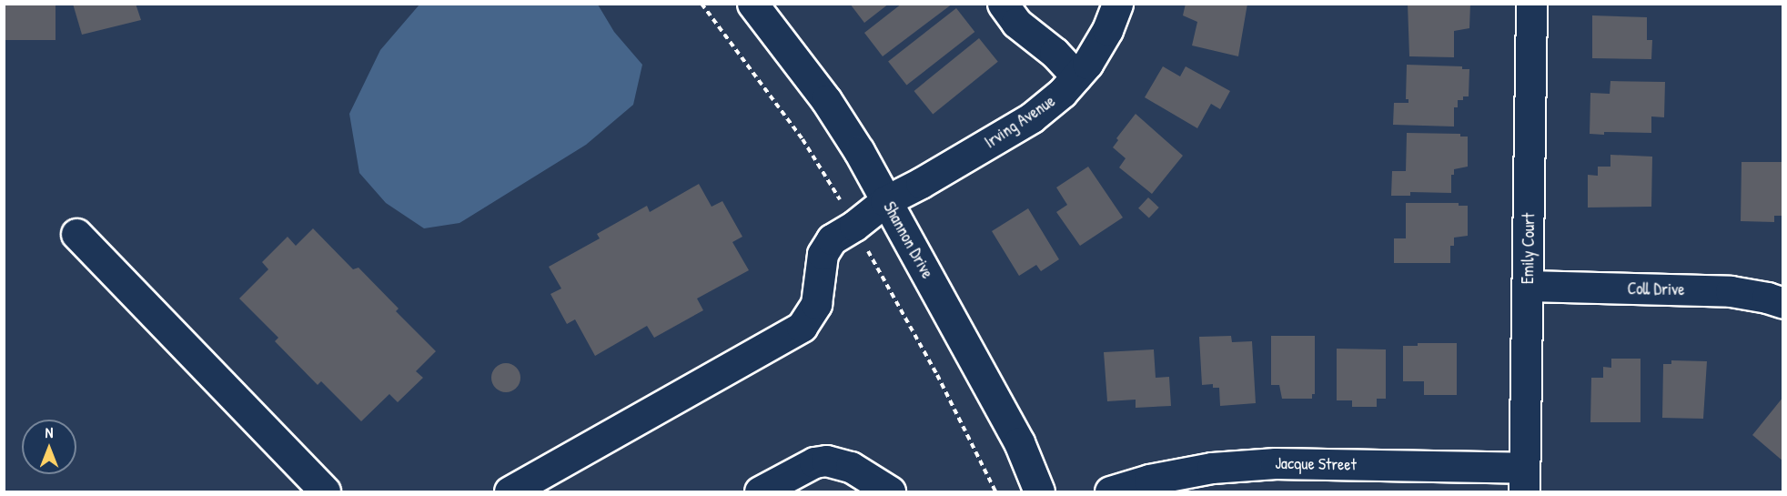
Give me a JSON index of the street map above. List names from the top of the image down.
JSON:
{
  "streets": {
    "street": [
      "Irving Avenue",
      "Shannon Drive",
      "Emily Court",
      "Coll Drive",
      "Jacque Street"
    ]
  },
  "crossings": [
    ["Irving Avenue", "Shannon Drive"],
    ["Emily Court", "Coll Drive"],
    ["Emily Court", "Jacque Street"]
  ],
  "north": "top"
}
